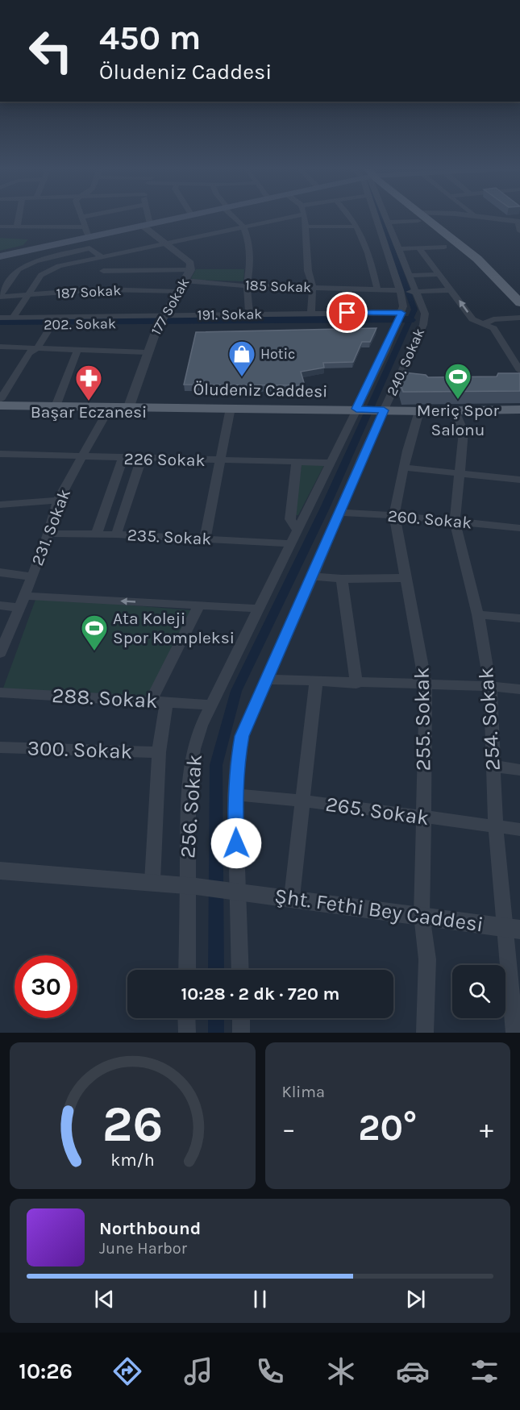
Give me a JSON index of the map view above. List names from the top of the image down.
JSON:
{
  "streets": {
    "main road": ["Öludeniz Caddesi"],
    "street": [
      "185 Sokak",
      "187 Sokak",
      "177 Sokak",
      "191. Sokak",
      "202. Sokak",
      "240. Sokak",
      "226 Sokak",
      "260. Sokak",
      "231. Sokak",
      "235. Sokak",
      "288. Sokak",
      "255. Sokak",
      "254. Sokak",
      "300. Sokak",
      "256. Sokak",
      "265. Sokak",
      "Şht. Fethi Bey Caddesi"
    ]
  },
  "crossings": [
    ["185 Sokak", "177 Sokak"],
    ["185 Sokak", "240. Sokak"],
    ["187 Sokak", "177 Sokak"],
    ["177 Sokak", "191. Sokak"],
    ["177 Sokak", "202. Sokak"],
    ["177 Sokak", "Öludeniz Caddesi"],
    ["191. Sokak", "202. Sokak"],
    ["240. Sokak", "Öludeniz Caddesi"],
    ["240. Sokak", "256. Sokak"],
    ["Öludeniz Caddesi", "231. Sokak"],
    ["Öludeniz Caddesi", "255. Sokak"],
    ["Öludeniz Caddesi", "254. Sokak"],
    ["Öludeniz Caddesi", "256. Sokak"],
    ["226 Sokak", "231. Sokak"],
    ["226 Sokak", "256. Sokak"],
    ["260. Sokak", "255. Sokak"],
    ["260. Sokak", "254. Sokak"],
    ["231. Sokak", "235. Sokak"],
    ["235. Sokak", "256. Sokak"],
    ["288. Sokak", "256. Sokak"],
    ["255. Sokak", "265. Sokak"],
    ["255. Sokak", "Şht. Fethi Bey Caddesi"],
    ["254. Sokak", "265. Sokak"],
    ["254. Sokak", "Şht. Fethi Bey Caddesi"],
    ["256. Sokak", "Şht. Fethi Bey Caddesi"]
  ],
  "places": {
    "shop": ["Hotic"],
    "sports": ["Meriç Spor Salonu", "Ata Koleji Spor Kompleksi"],
    "pharmacy": ["Başar Eczanesi"]
  },
  "page": {
    "turn": ["450 m", "Öludeniz Caddesi"],
    "limit": "30",
    "trip": "10:28 · 2 dk · 720 m",
    "tile": "Klima",
    "heat": ["−", "20°", "+"],
    "song": ["Northbound", "June Harbor"],
    "tabs": "10:26",
    "gauge": ["26", "km/h"]
  }
}
